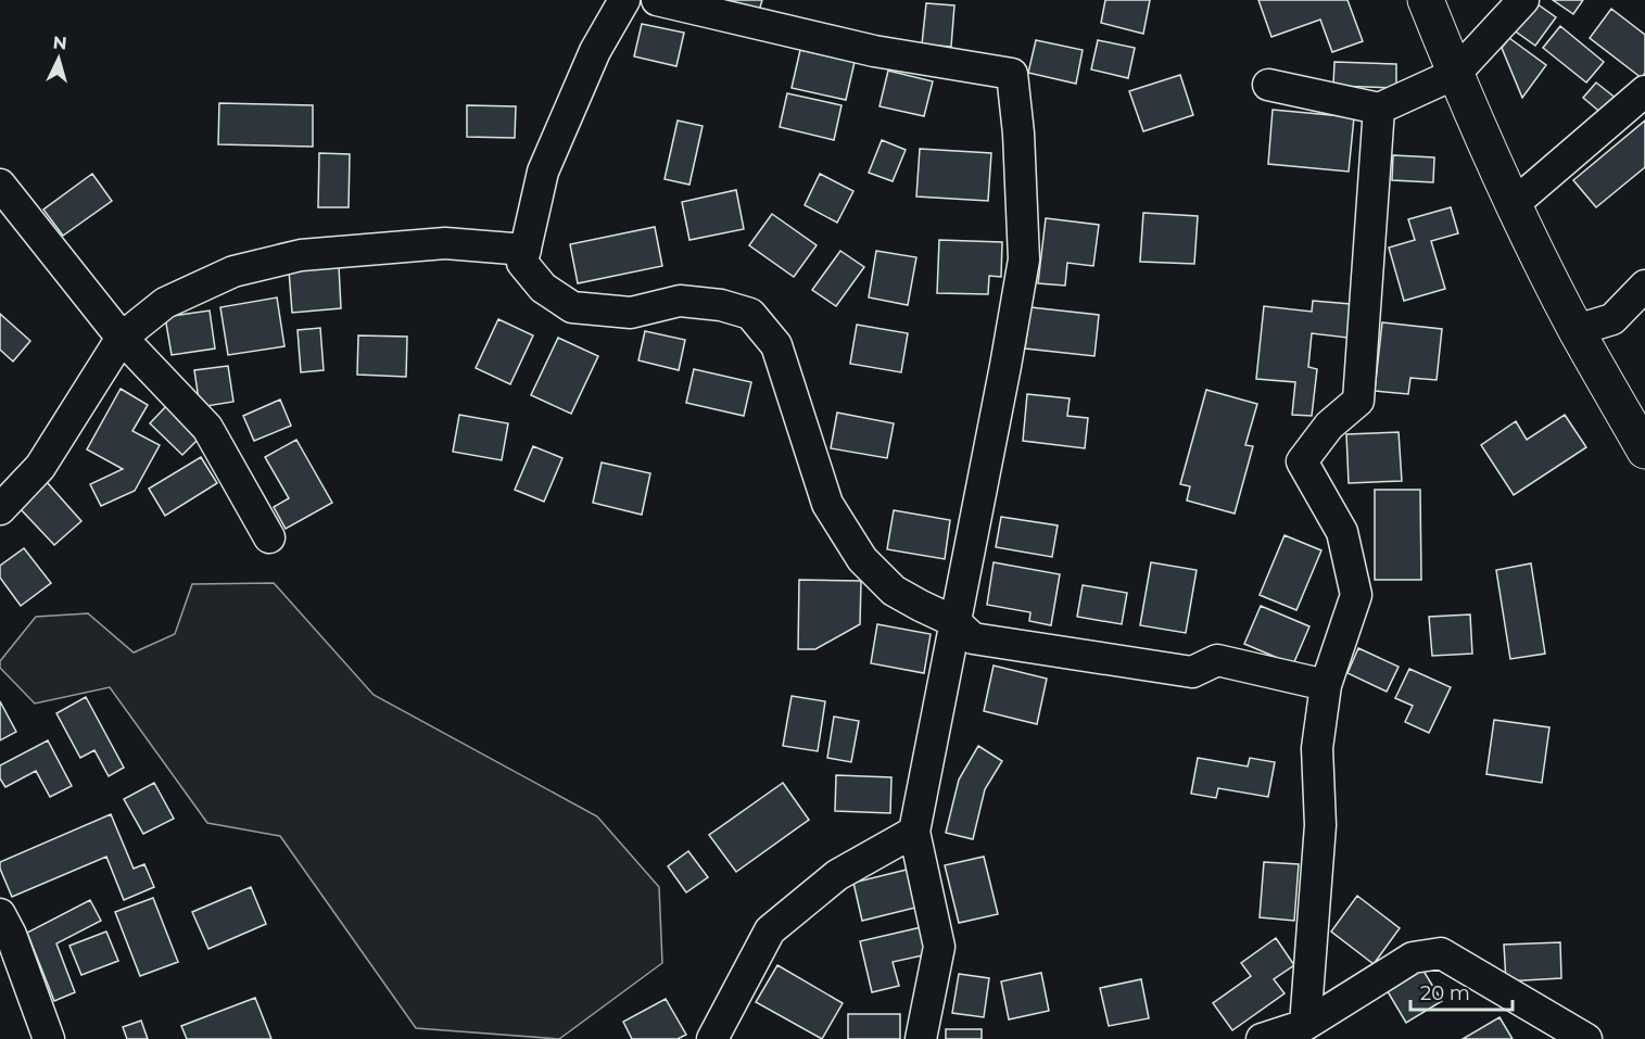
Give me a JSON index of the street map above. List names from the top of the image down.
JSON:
{
  "scale_bar": "20 m",
  "north": "top"
}
